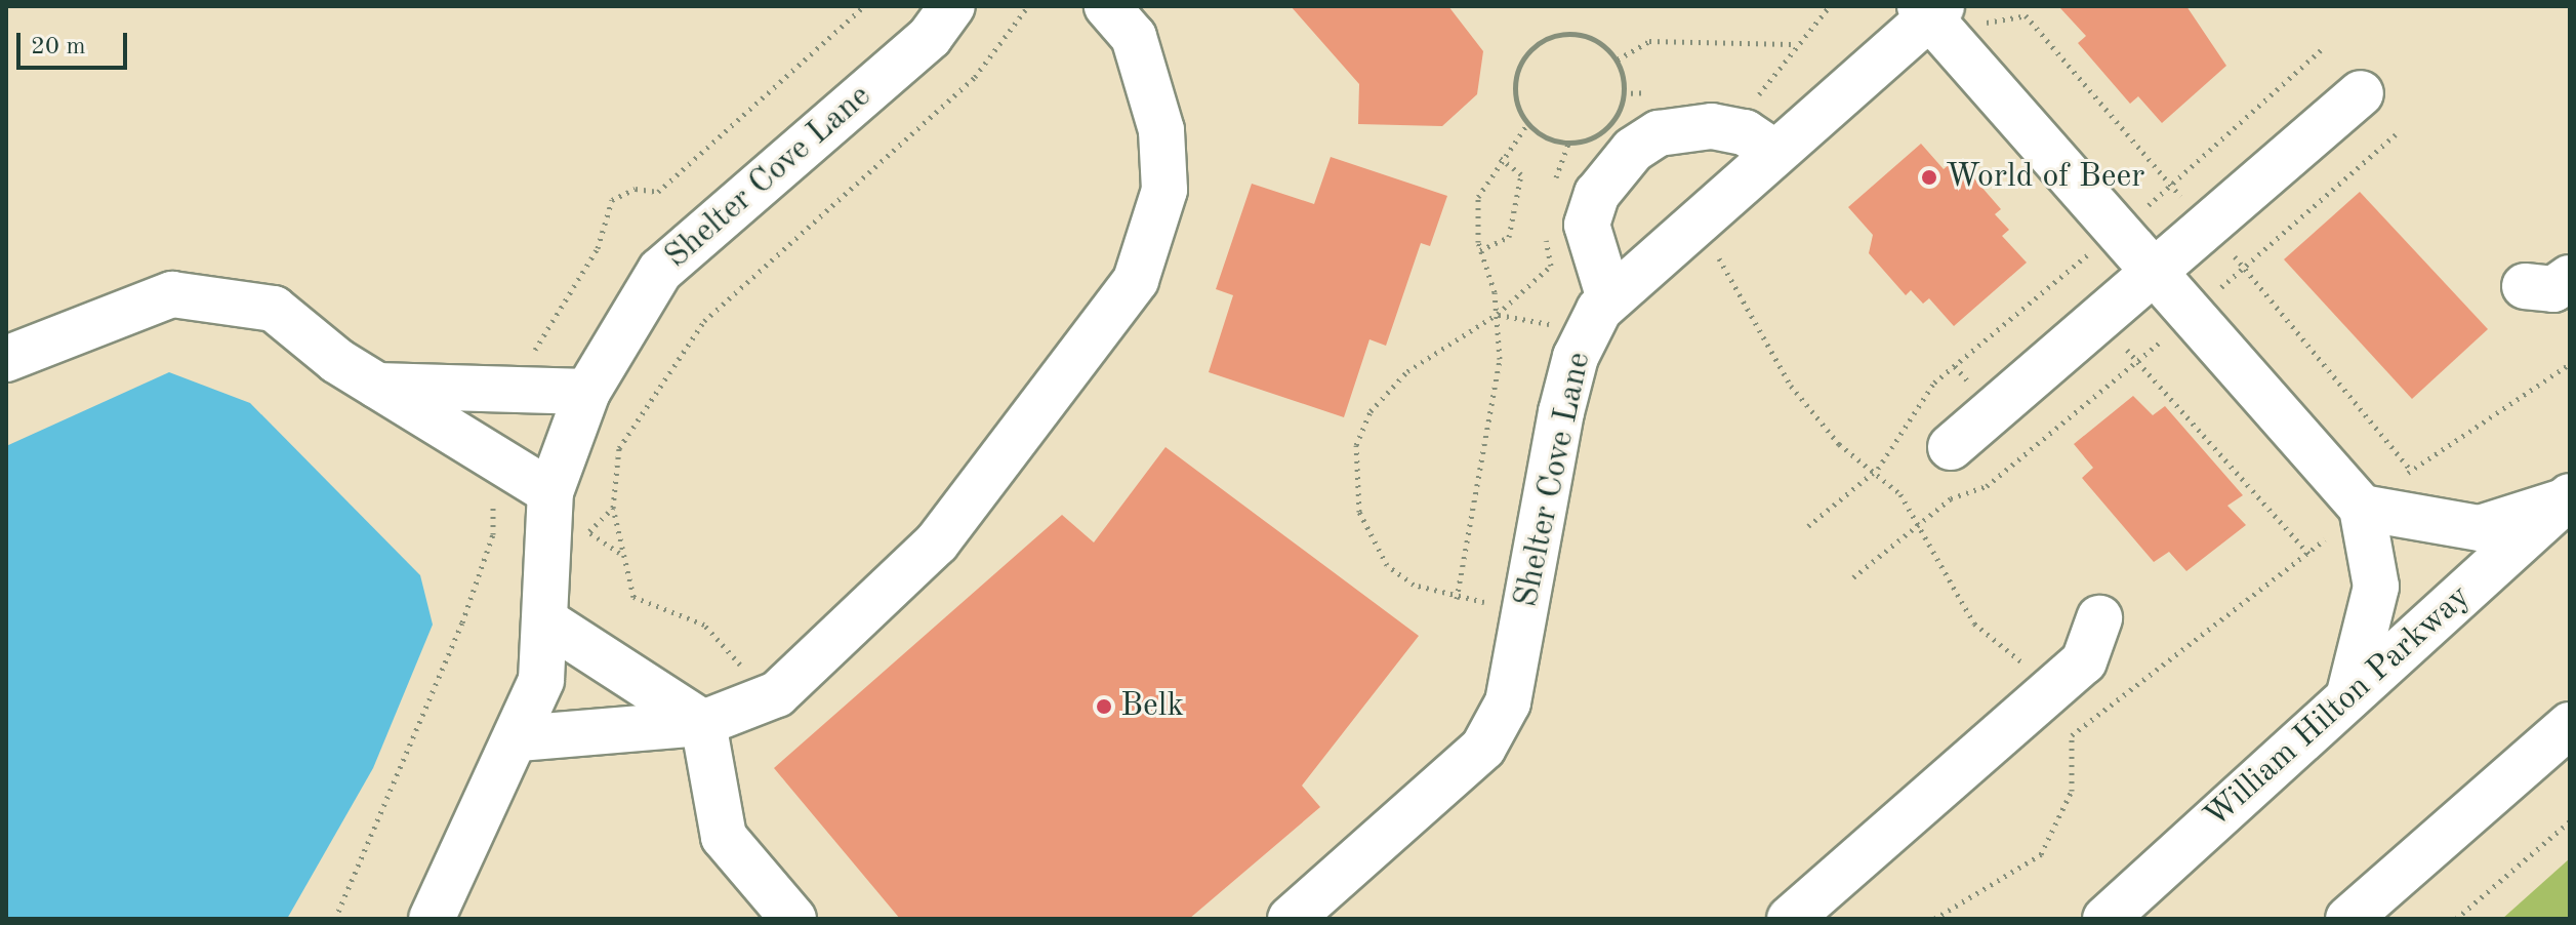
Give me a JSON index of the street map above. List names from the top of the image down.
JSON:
{
  "streets": {
    "main road": ["Shelter Cove Lane", "William Hilton Parkway"]
  },
  "places": ["World of Beer", "Belk"],
  "scale_bar": "20 m"
}
